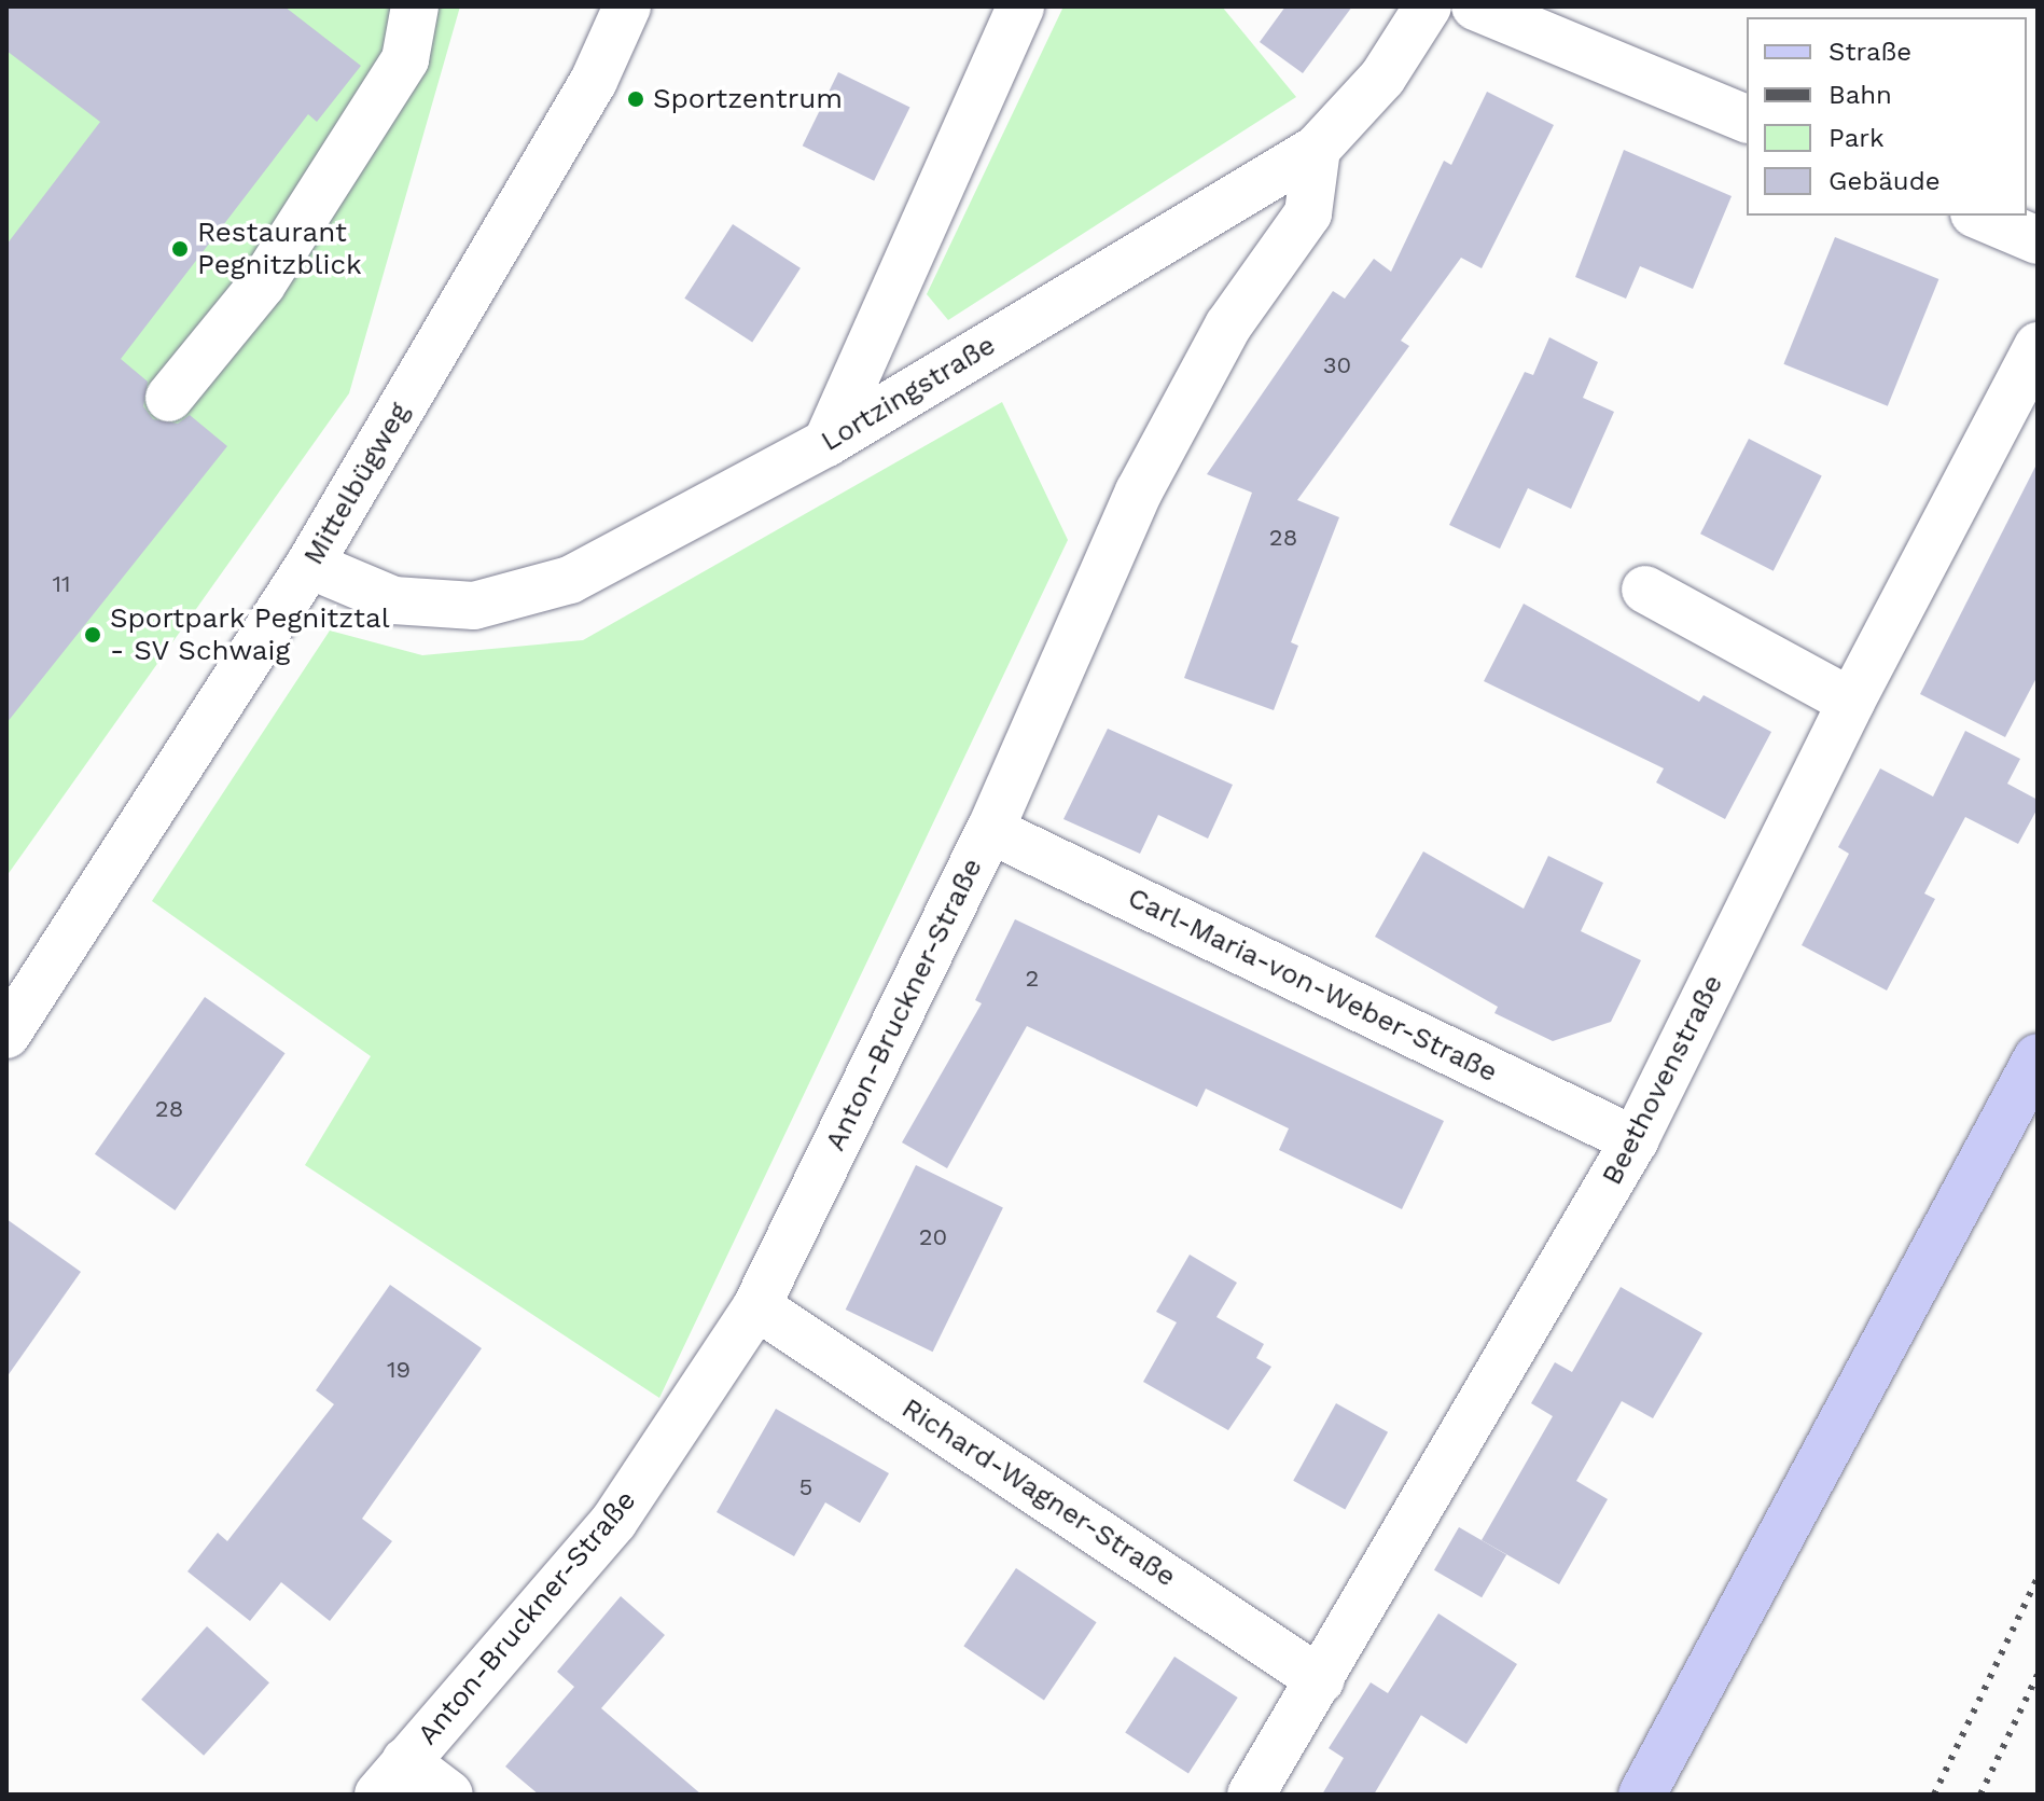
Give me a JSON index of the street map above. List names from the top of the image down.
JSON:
{
  "streets": {
    "street": [
      "Lortzingstraße",
      "Mittelbügweg",
      "Carl-Maria-von-Weber-Straße",
      "Anton-Bruckner-Straße",
      "Beethovenstraße",
      "Richard-Wagner-Straße"
    ]
  },
  "crossings": [
    ["Lortzingstraße", "Mittelbügweg"],
    ["Lortzingstraße", "Anton-Bruckner-Straße"],
    ["Carl-Maria-von-Weber-Straße", "Anton-Bruckner-Straße"],
    ["Carl-Maria-von-Weber-Straße", "Beethovenstraße"],
    ["Anton-Bruckner-Straße", "Richard-Wagner-Straße"],
    ["Beethovenstraße", "Richard-Wagner-Straße"]
  ],
  "places": ["Sportzentrum", "Restaurant Pegnitzblick", "Sportpark Pegnitztal - SV Schwaig"],
  "house_numbers": [
    "30",
    "28",
    "11",
    "2",
    "28",
    "20",
    "19",
    "5"
  ],
  "legend": [
    "Straße",
    "Bahn",
    "Park",
    "Gebäude"
  ]
}
